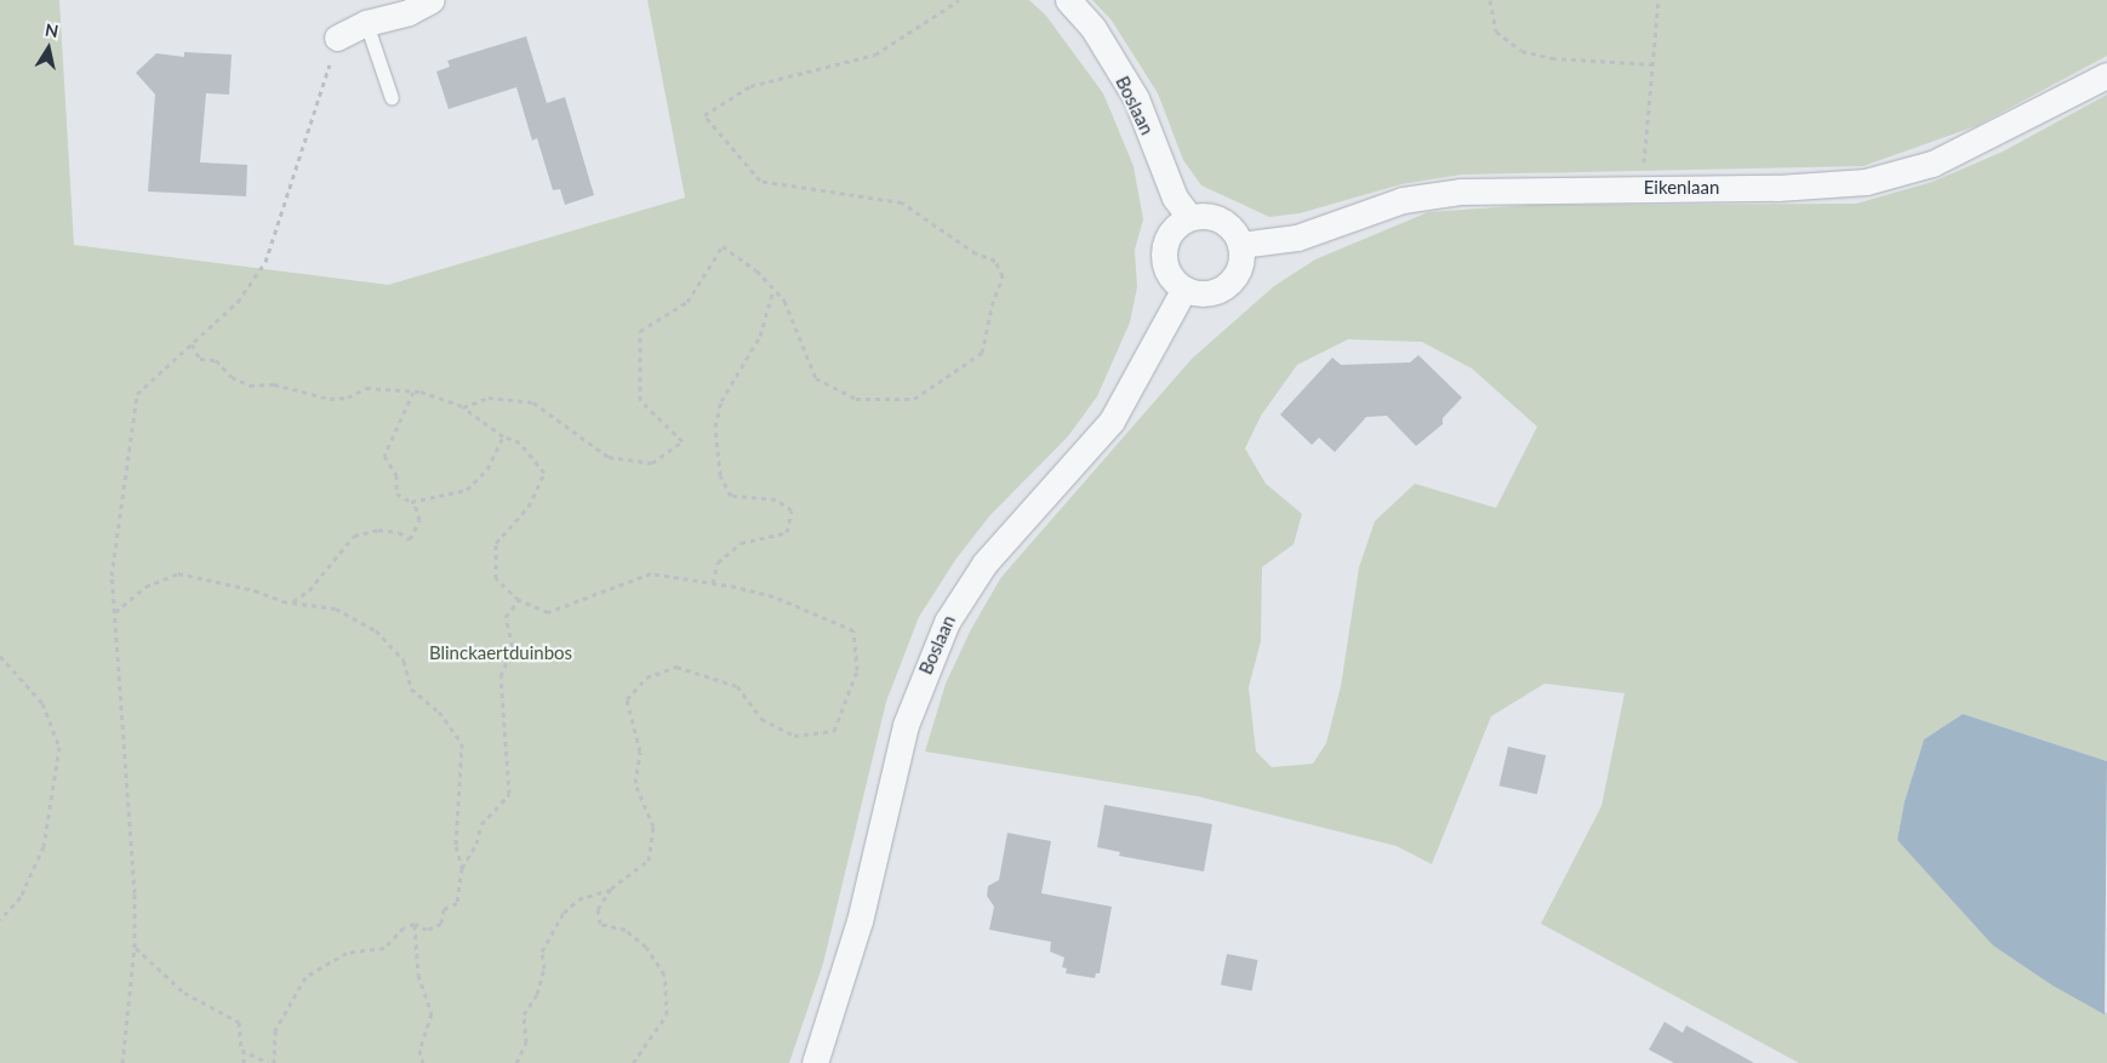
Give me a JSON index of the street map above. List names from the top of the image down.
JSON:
{
  "streets": {
    "street": ["Boslaan", "Eikenlaan"]
  },
  "crossings": [
    ["Boslaan", "Eikenlaan"]
  ],
  "parks": ["Blinckaertduinbos"],
  "north": "top"
}
